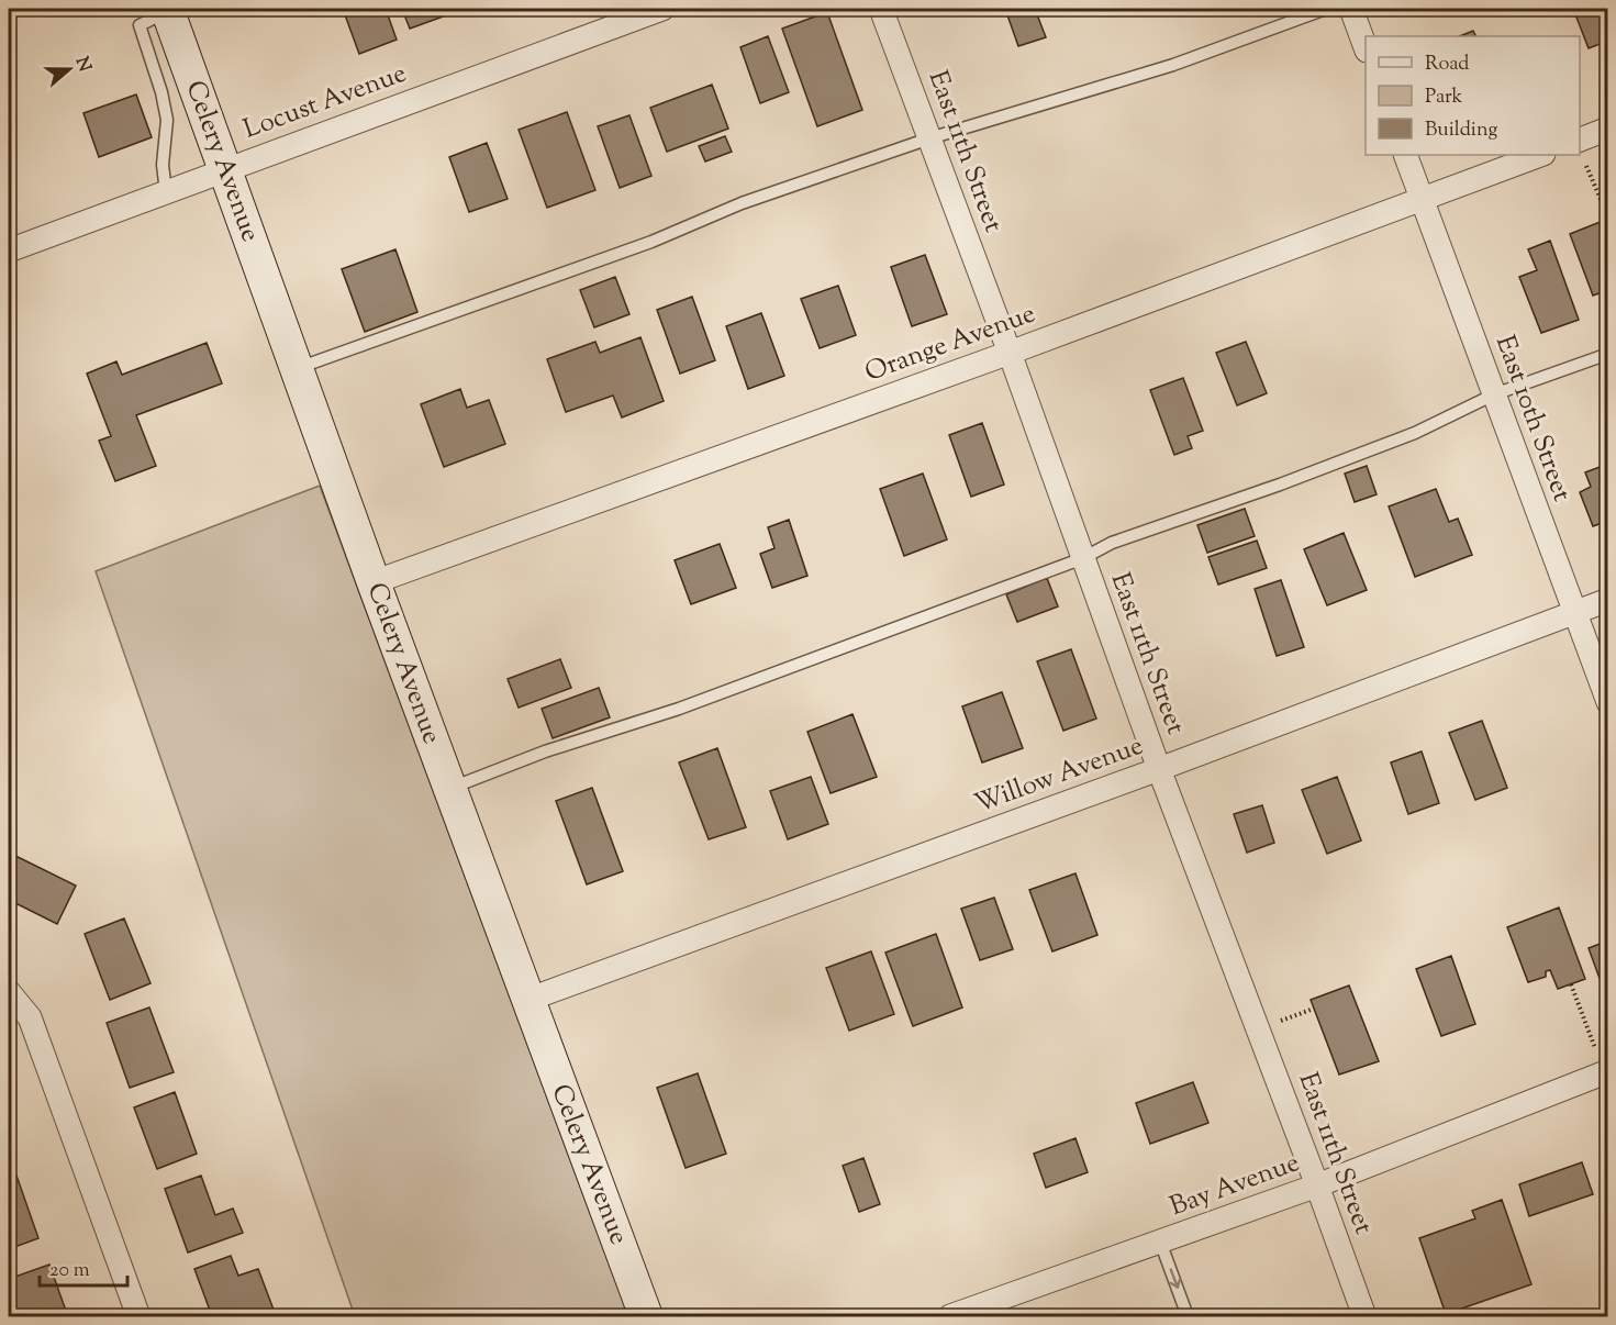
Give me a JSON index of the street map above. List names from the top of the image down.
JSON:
{
  "streets": {
    "main road": ["Celery Avenue"],
    "street": [
      "Locust Avenue",
      "East 11th Street",
      "Orange Avenue",
      "East 10th Street",
      "Willow Avenue",
      "Bay Avenue"
    ]
  },
  "crossings": [
    ["Locust Avenue", "Celery Avenue"],
    ["East 11th Street", "Orange Avenue"],
    ["East 11th Street", "Willow Avenue"],
    ["East 11th Street", "Bay Avenue"],
    ["Celery Avenue", "Orange Avenue"],
    ["Celery Avenue", "Willow Avenue"],
    ["Orange Avenue", "East 10th Street"],
    ["East 10th Street", "Willow Avenue"]
  ],
  "legend": ["Road", "Park", "Building"],
  "scale_bar": "20 m",
  "north": "right"
}
